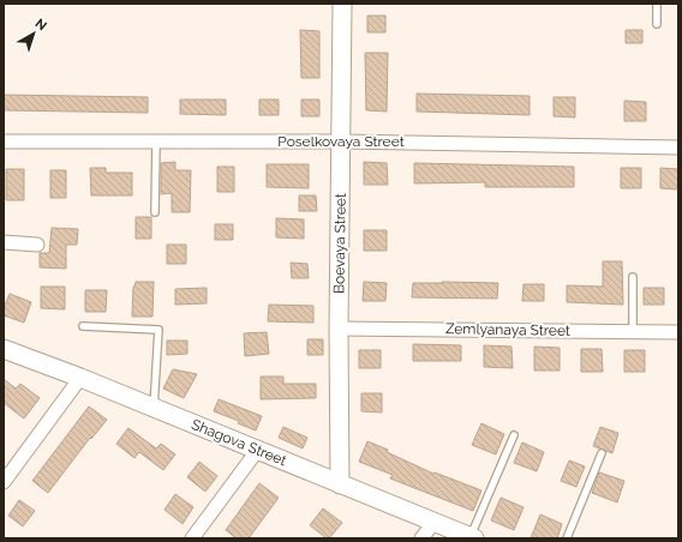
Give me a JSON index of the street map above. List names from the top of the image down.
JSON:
{
  "streets": {
    "main road": ["Boevaya Street", "Shagova Street"],
    "street": ["Poselkovaya Street", "Zemlyanaya Street"]
  },
  "crossings": [
    ["Poselkovaya Street", "Boevaya Street"],
    ["Boevaya Street", "Zemlyanaya Street"],
    ["Boevaya Street", "Shagova Street"]
  ],
  "north": "top right"
}
